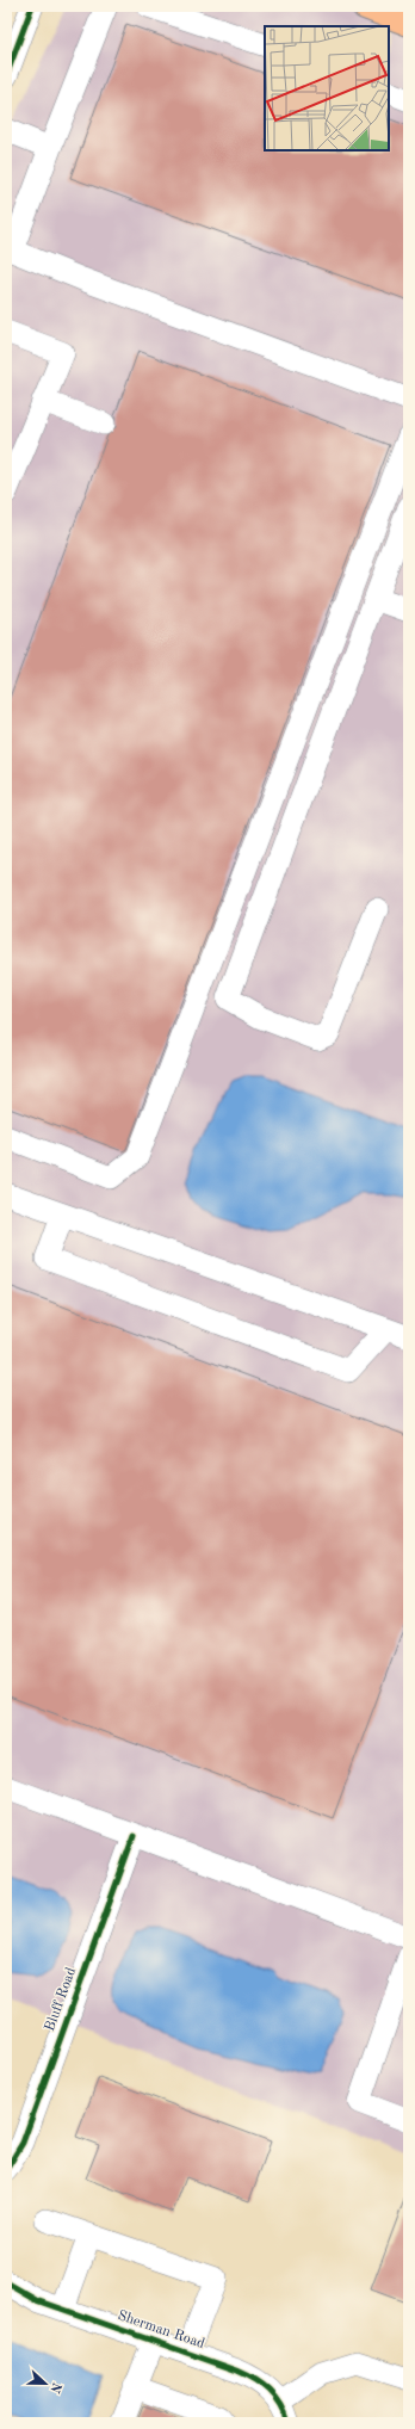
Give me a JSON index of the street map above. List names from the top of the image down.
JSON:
{
  "streets": {
    "street": ["Bluff Road", "Sherman Road"]
  },
  "north": "right"
}
